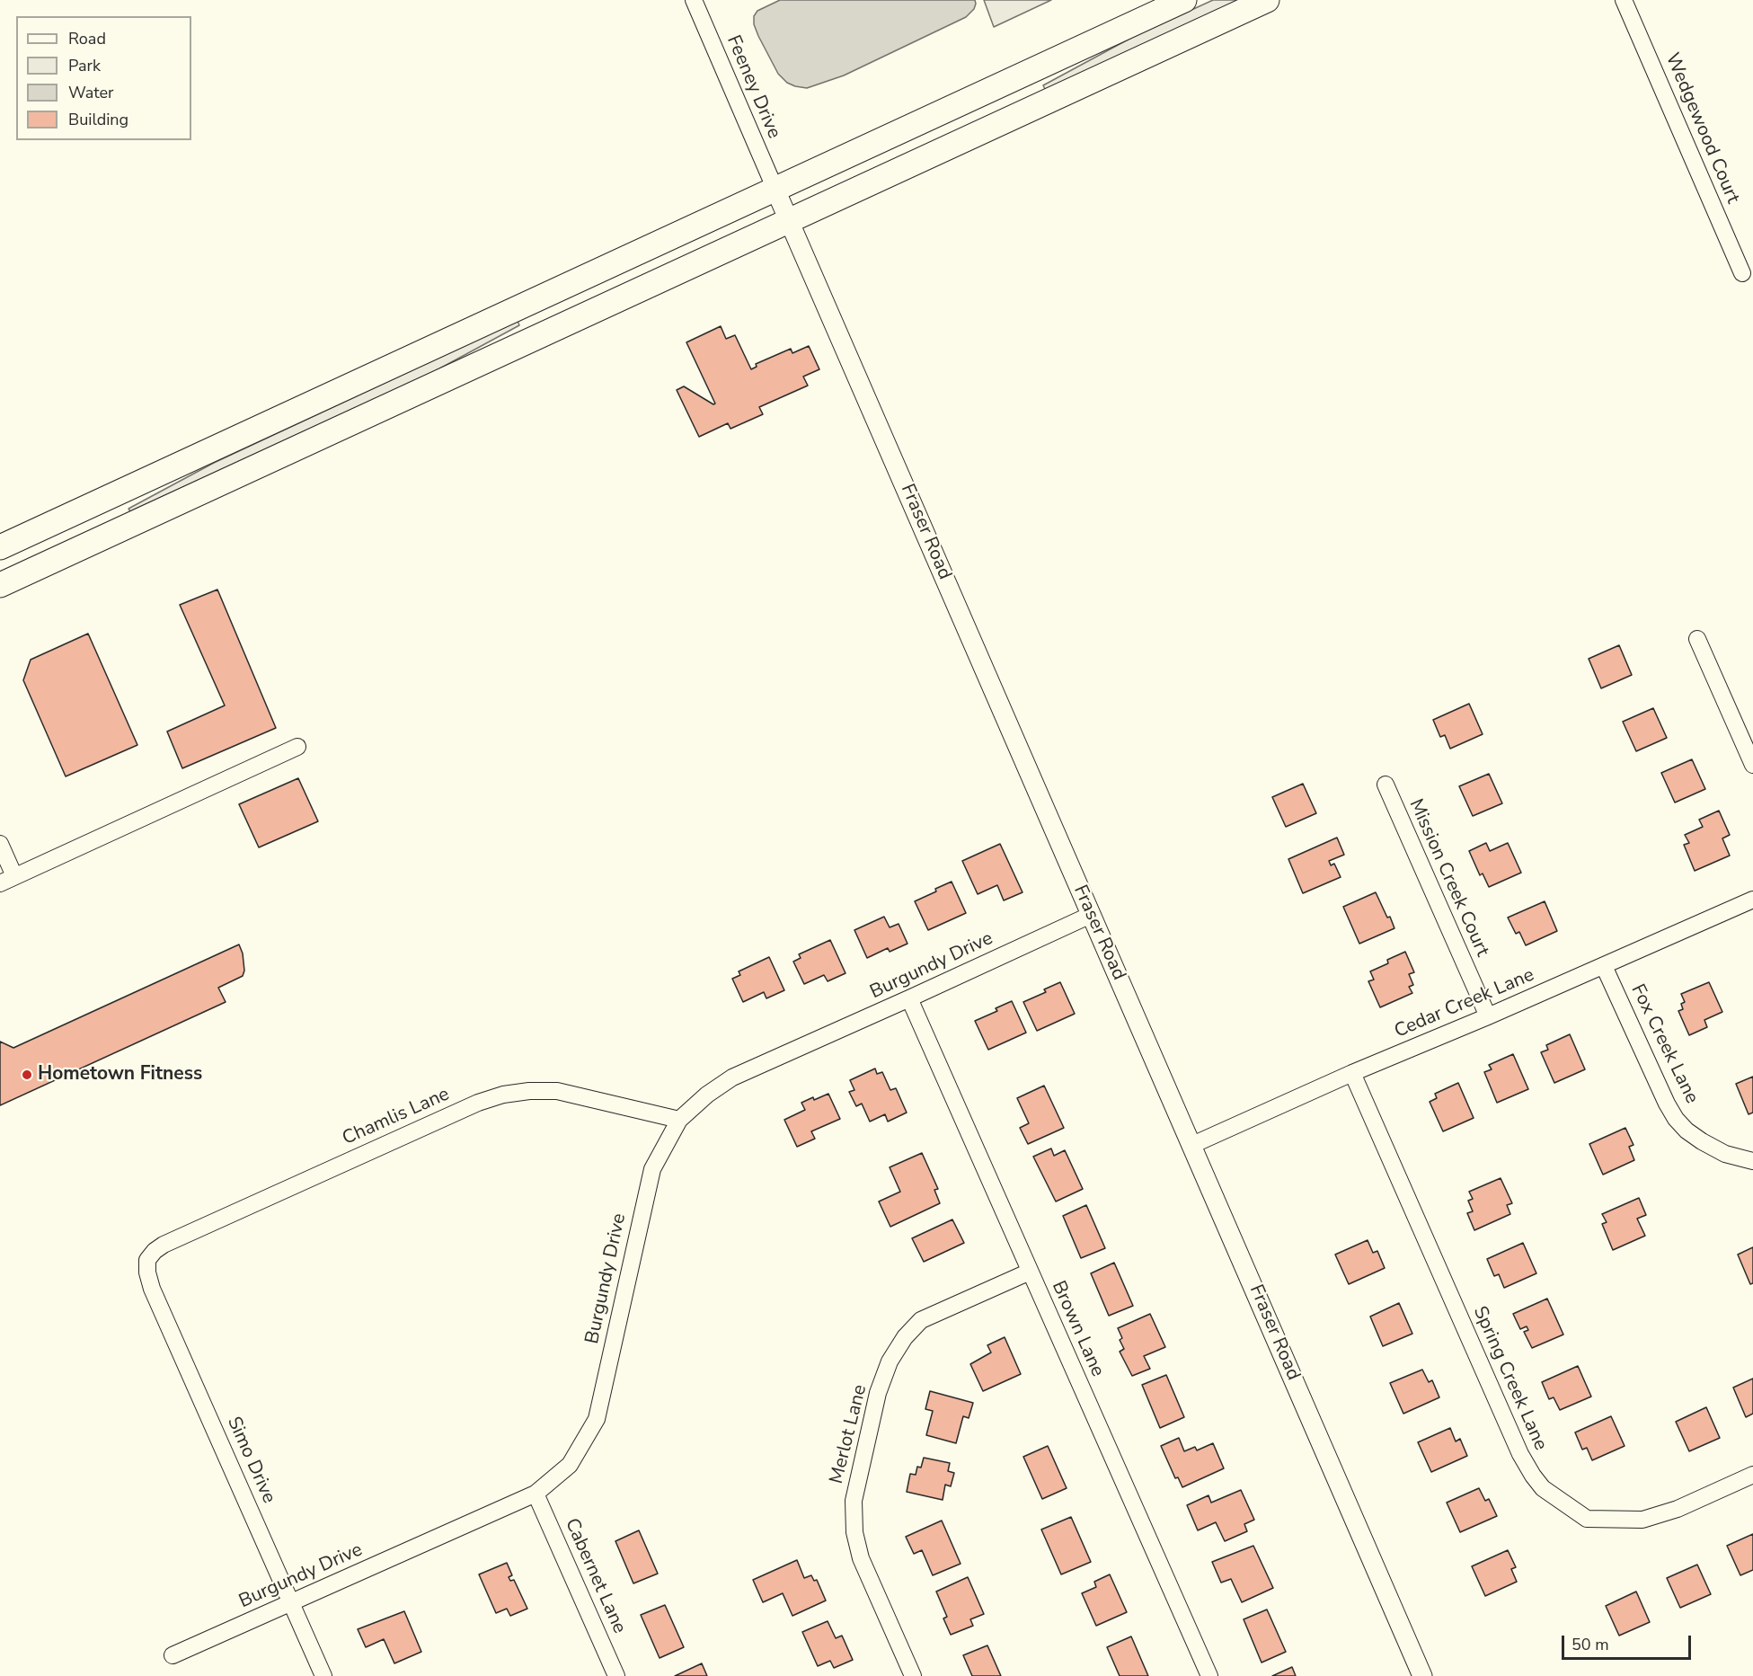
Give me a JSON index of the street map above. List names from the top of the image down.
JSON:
{
  "streets": {
    "street": [
      "Feeney Drive",
      "Wedgewood Court",
      "Fraser Road",
      "Mission Creek Court",
      "Burgundy Drive",
      "Cedar Creek Lane",
      "Fox Creek Lane",
      "Chamlis Lane",
      "Brown Lane",
      "Spring Creek Lane",
      "Merlot Lane",
      "Simo Drive",
      "Cabernet Lane"
    ]
  },
  "crossings": [
    ["Feeney Drive", "Fraser Road"],
    ["Fraser Road", "Burgundy Drive"],
    ["Fraser Road", "Cedar Creek Lane"],
    ["Mission Creek Court", "Cedar Creek Lane"],
    ["Burgundy Drive", "Chamlis Lane"],
    ["Burgundy Drive", "Brown Lane"],
    ["Burgundy Drive", "Simo Drive"],
    ["Burgundy Drive", "Cabernet Lane"],
    ["Cedar Creek Lane", "Fox Creek Lane"],
    ["Cedar Creek Lane", "Spring Creek Lane"],
    ["Chamlis Lane", "Simo Drive"],
    ["Brown Lane", "Merlot Lane"]
  ],
  "places": ["Hometown Fitness"],
  "legend": [
    "Road",
    "Park",
    "Water",
    "Building"
  ],
  "scale_bar": "50 m"
}
